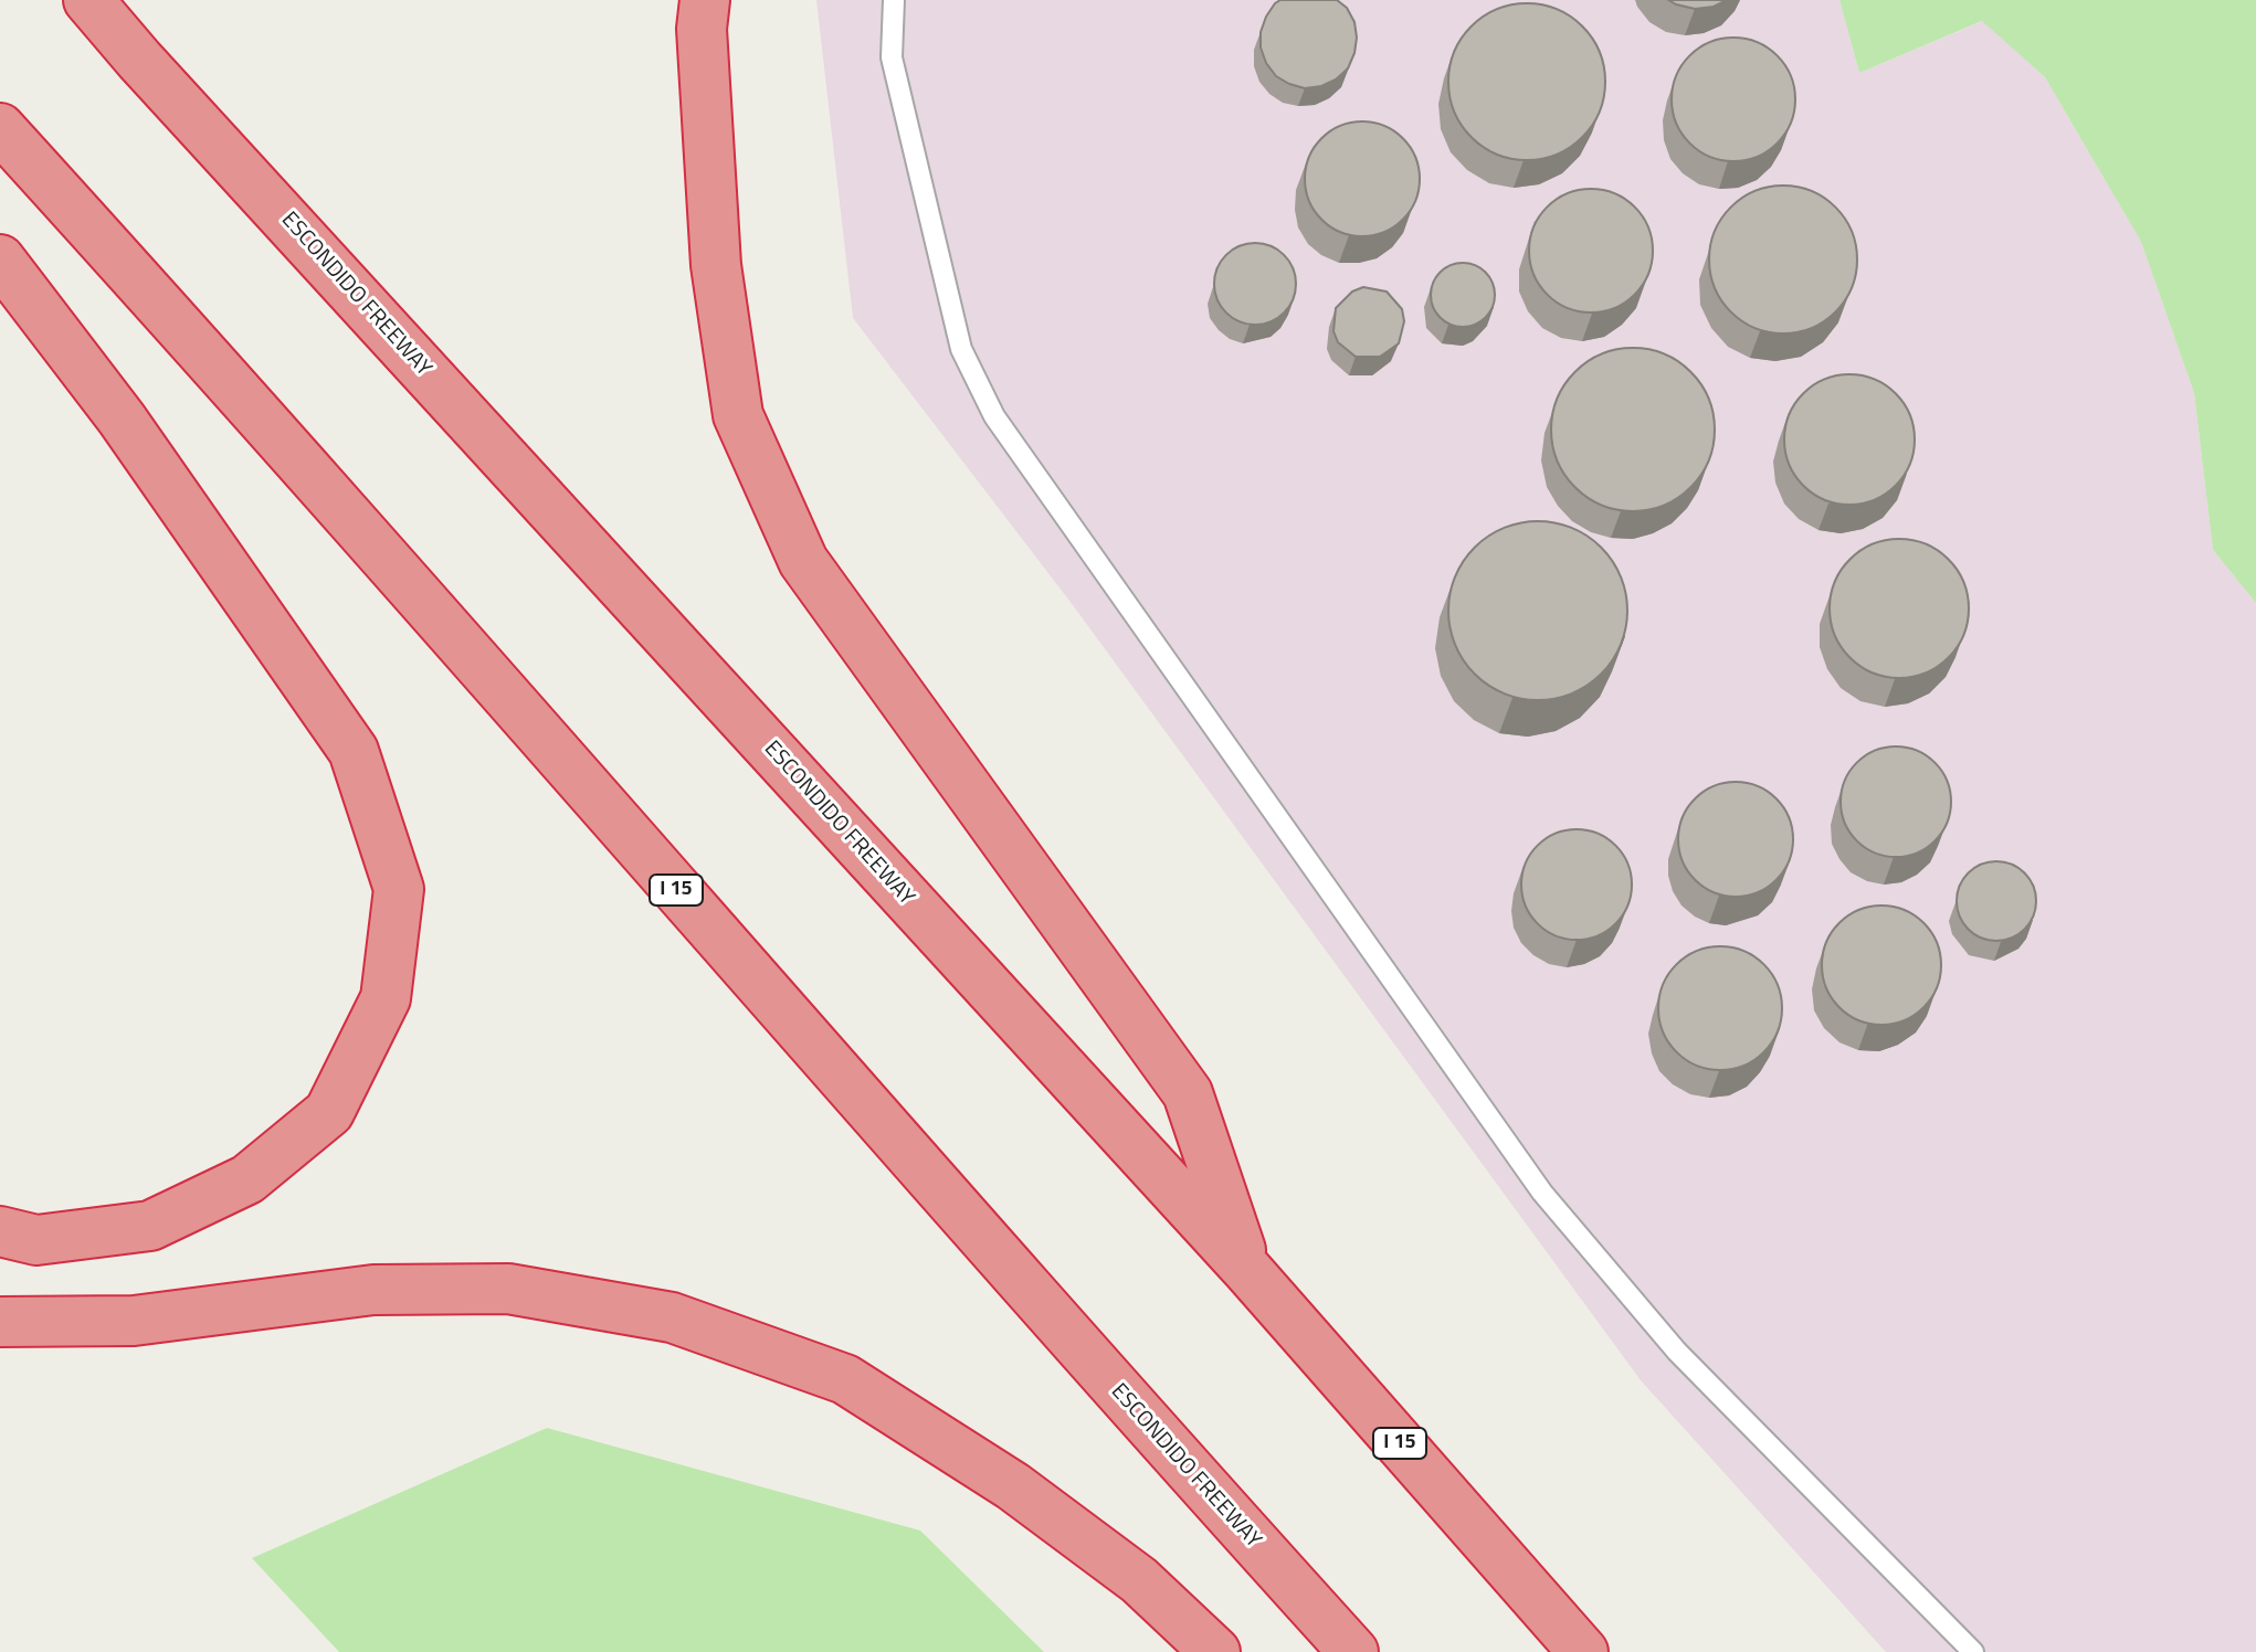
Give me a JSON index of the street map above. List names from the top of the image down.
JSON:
{
  "streets": {
    "highway": ["ESCONDIDO FREEWAY", "I 15"]
  }
}
